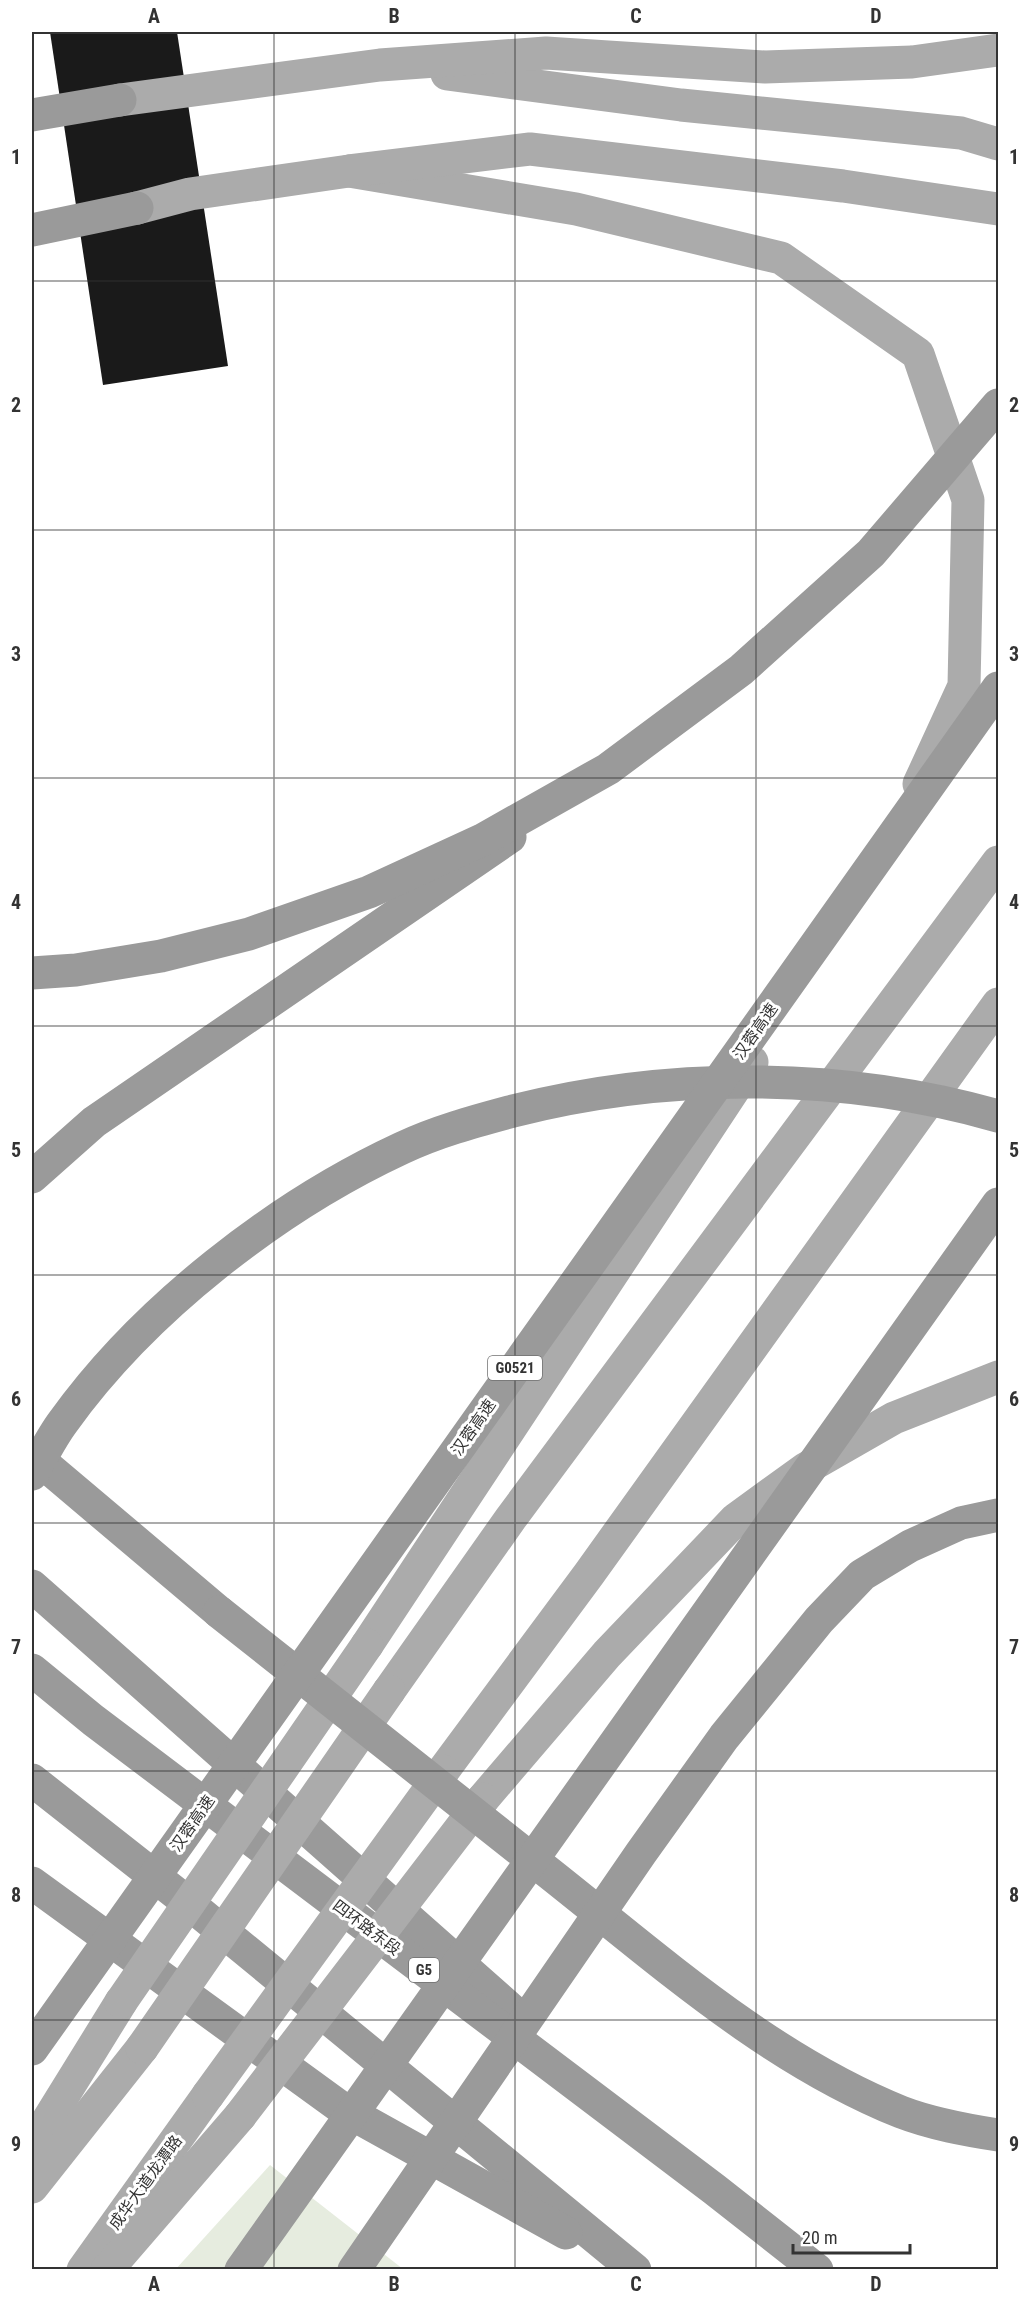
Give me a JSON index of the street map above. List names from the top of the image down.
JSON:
{
  "streets": {
    "highway": [
      "汉蓉高速",
      "G0521",
      "四环路东段",
      "G5"
    ],
    "main road": ["成华大道龙潭路"]
  },
  "scale_bar": "20 m",
  "grid": {
    "columns": [
      "A",
      "B",
      "C",
      "D"
    ],
    "rows": [
      "1",
      "2",
      "3",
      "4",
      "5",
      "6",
      "7",
      "8",
      "9"
    ]
  }
}
